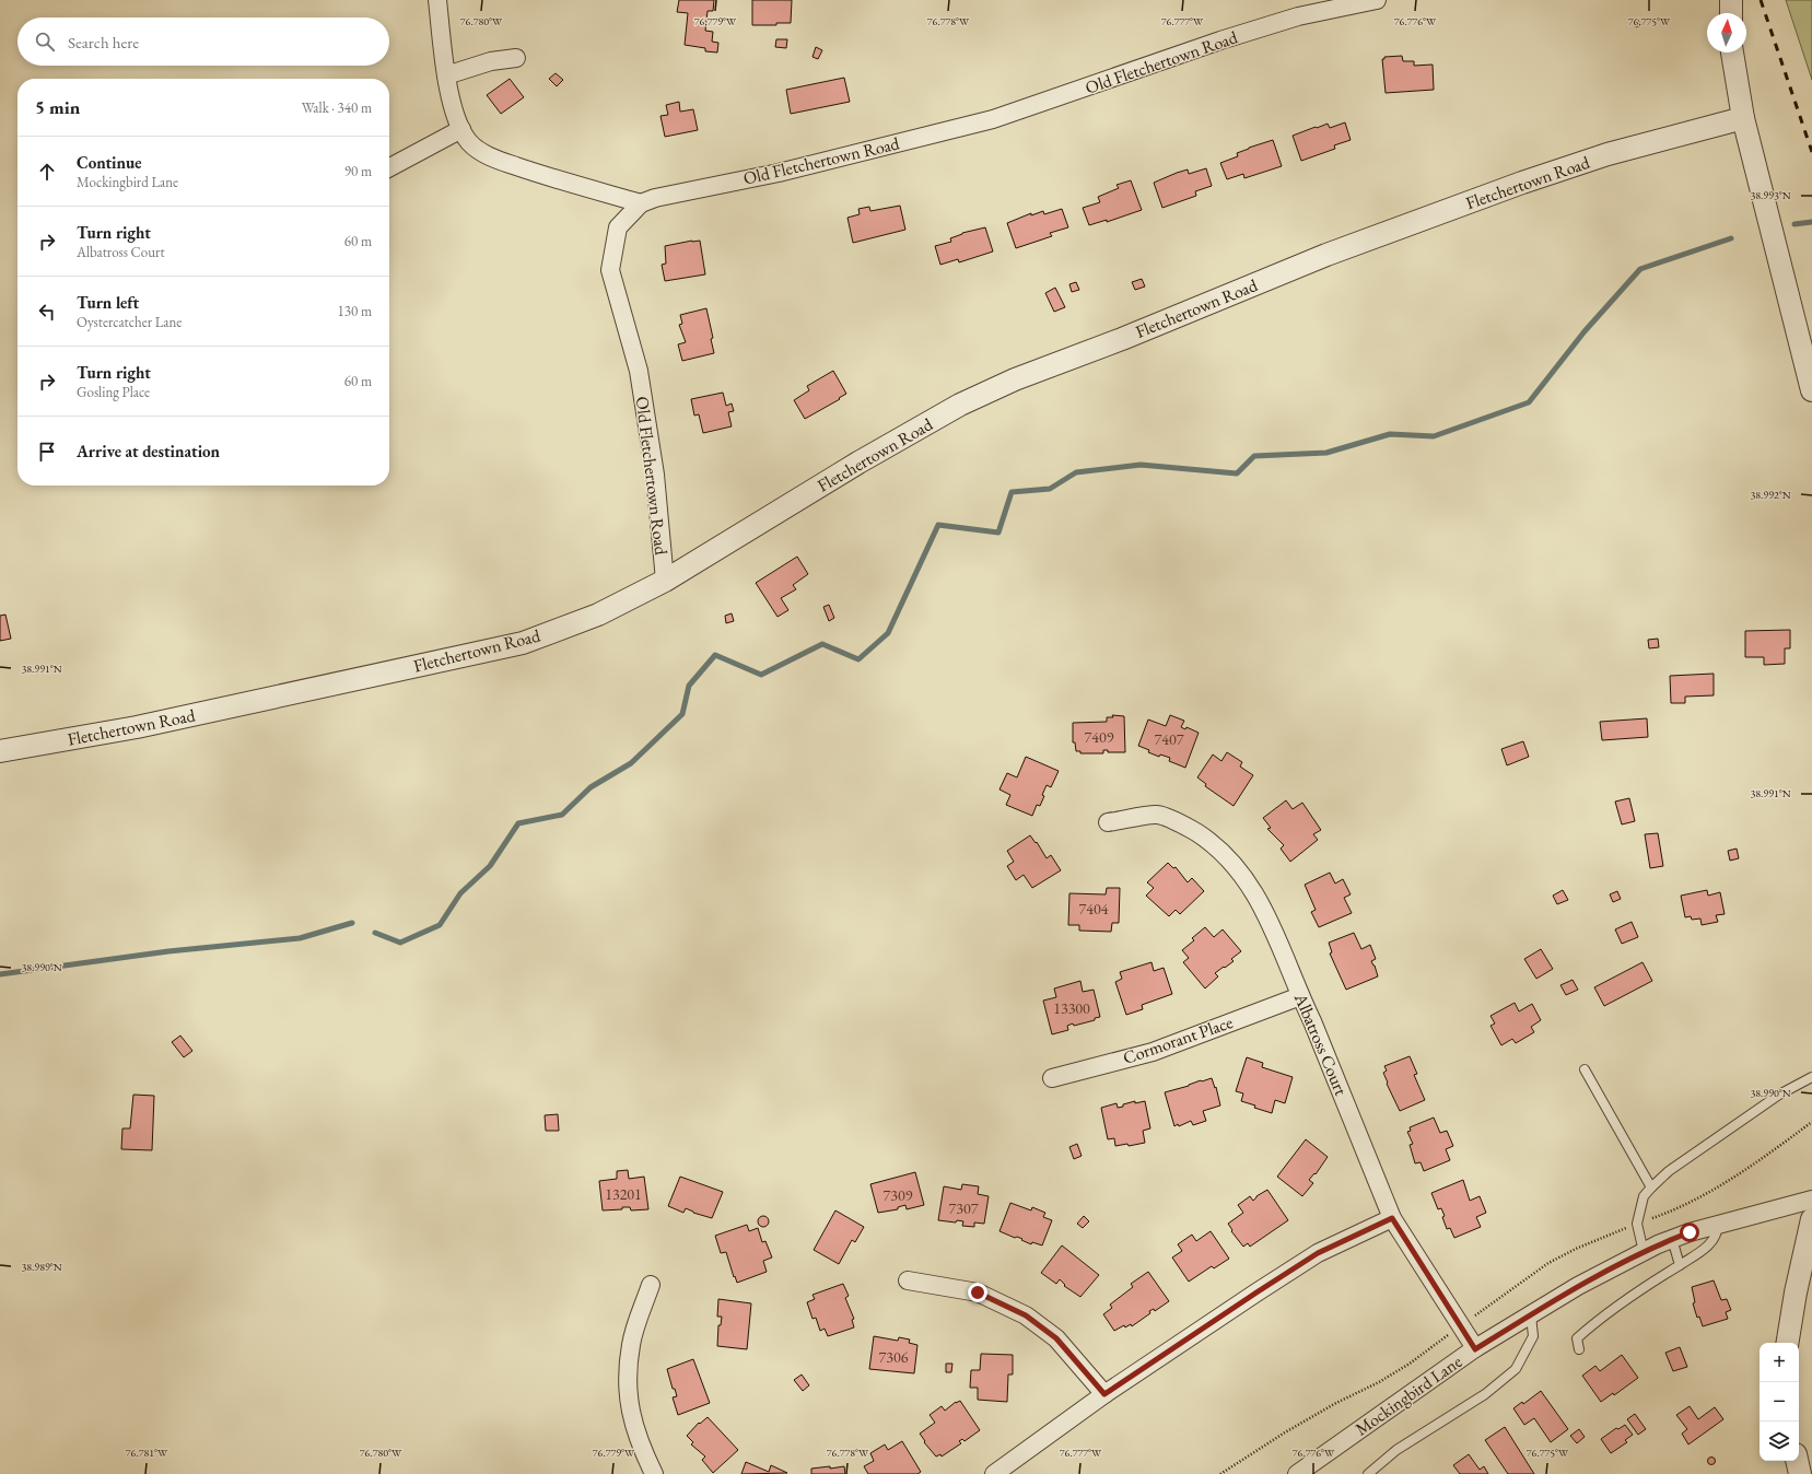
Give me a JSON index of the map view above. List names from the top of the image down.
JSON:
{
  "streets": {
    "street": [
      "Old Fletchertown Road",
      "Fletchertown Road",
      "Cormorant Place",
      "Albatross Court",
      "Mockingbird Lane"
    ]
  },
  "crossings": [
    ["Old Fletchertown Road", "Fletchertown Road"],
    ["Cormorant Place", "Albatross Court"],
    ["Albatross Court", "Mockingbird Lane"]
  ],
  "house_numbers": [
    "7409",
    "7407",
    "7404",
    "13300",
    "13201",
    "7309",
    "7307",
    "7306"
  ],
  "north": "top",
  "page": {
    "search": "Search here",
    "heading": ["5 min", "Walk · 340 m"],
    "list": [
      ["Continue", "Mockingbird Lane", "90 m"],
      ["Turn right", "Albatross Court", "60 m"],
      ["Turn left", "Oystercatcher Lane", "130 m"],
      ["Turn right", "Gosling Place", "60 m"],
      "Arrive at destination"
    ],
    "map_buttons": ["+", "−"]
  },
  "coordinates": [
    "76.780°W",
    "76.779°W",
    "76.778°W",
    "76.777°W",
    "76.776°W",
    "76.775°W",
    "38.993°N",
    "38.992°N",
    "38.991°N",
    "38.990°N",
    "38.989°N",
    "76.781°W"
  ]
}
